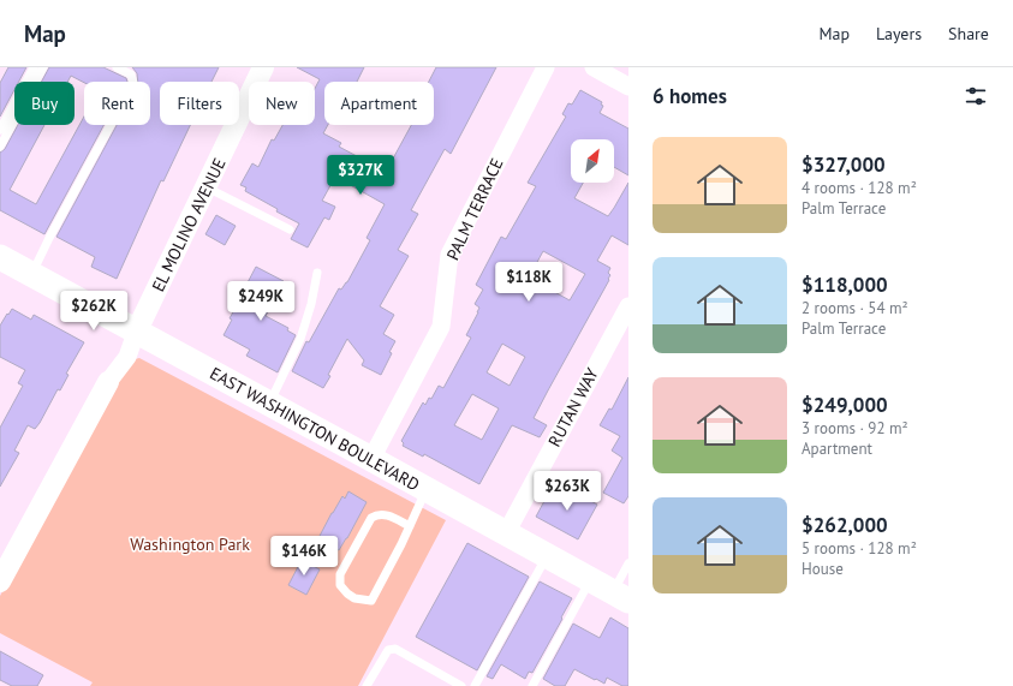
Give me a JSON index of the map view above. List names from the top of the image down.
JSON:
{
  "streets": {
    "main road": ["EAST WASHINGTON BOULEVARD"],
    "street": ["PALM TERRACE", "EL MOLINO AVENUE", "RUTAN WAY"]
  },
  "crossings": [
    ["PALM TERRACE", "EAST WASHINGTON BOULEVARD"],
    ["EL MOLINO AVENUE", "EAST WASHINGTON BOULEVARD"],
    ["RUTAN WAY", "EAST WASHINGTON BOULEVARD"]
  ],
  "parks": ["Washington Park"],
  "north": "top right",
  "page": {
    "header": "Map",
    "nav": ["Map", "Layers", "Share"],
    "heading": "6 homes",
    "chip": [
      "Buy",
      "Rent",
      "Filters",
      "New",
      "Apartment"
    ],
    "list": [
      {
        "name": "$327,000",
        "note": "4 rooms · 128 m² · Palm Terrace"
      },
      {
        "name": "$118,000",
        "note": "2 rooms · 54 m² · Palm Terrace"
      },
      {
        "name": "$249,000",
        "note": "3 rooms · 92 m² · Apartment"
      },
      {
        "name": "$262,000",
        "note": "5 rooms · 128 m² · House"
      }
    ],
    "price": [
      "$327K",
      "$118K",
      "$249K",
      "$262K",
      "$263K",
      "$146K"
    ]
  }
}
